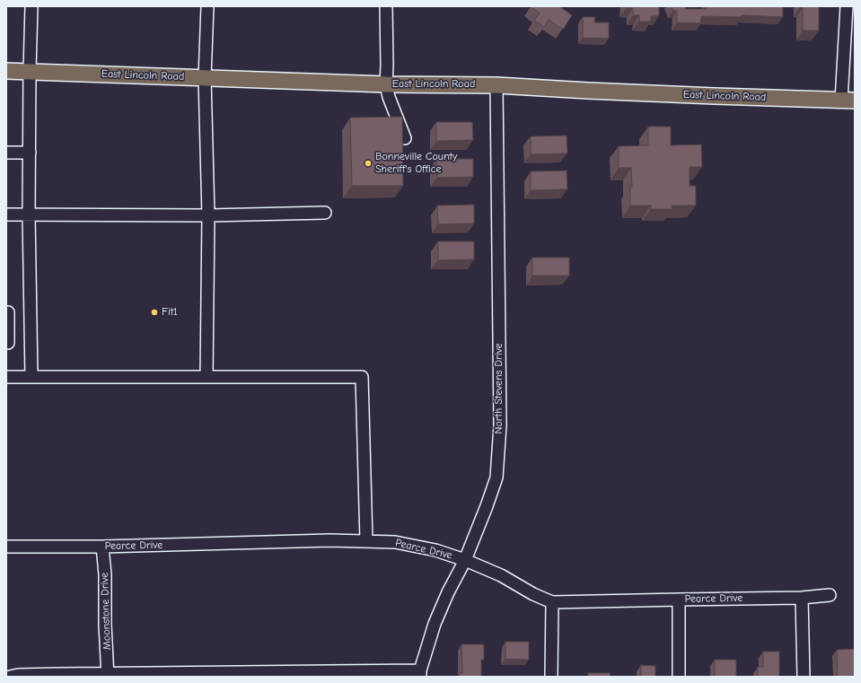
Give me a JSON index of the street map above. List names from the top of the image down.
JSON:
{
  "streets": {
    "main road": ["East Lincoln Road"],
    "street": ["North Stevens Drive", "Pearce Drive", "Moonstone Drive"]
  },
  "crossings": [
    ["East Lincoln Road", "North Stevens Drive"],
    ["North Stevens Drive", "Pearce Drive"],
    ["Pearce Drive", "Moonstone Drive"]
  ],
  "places": ["Bonneville County Sheriff's Office", "Fit1"]
}
